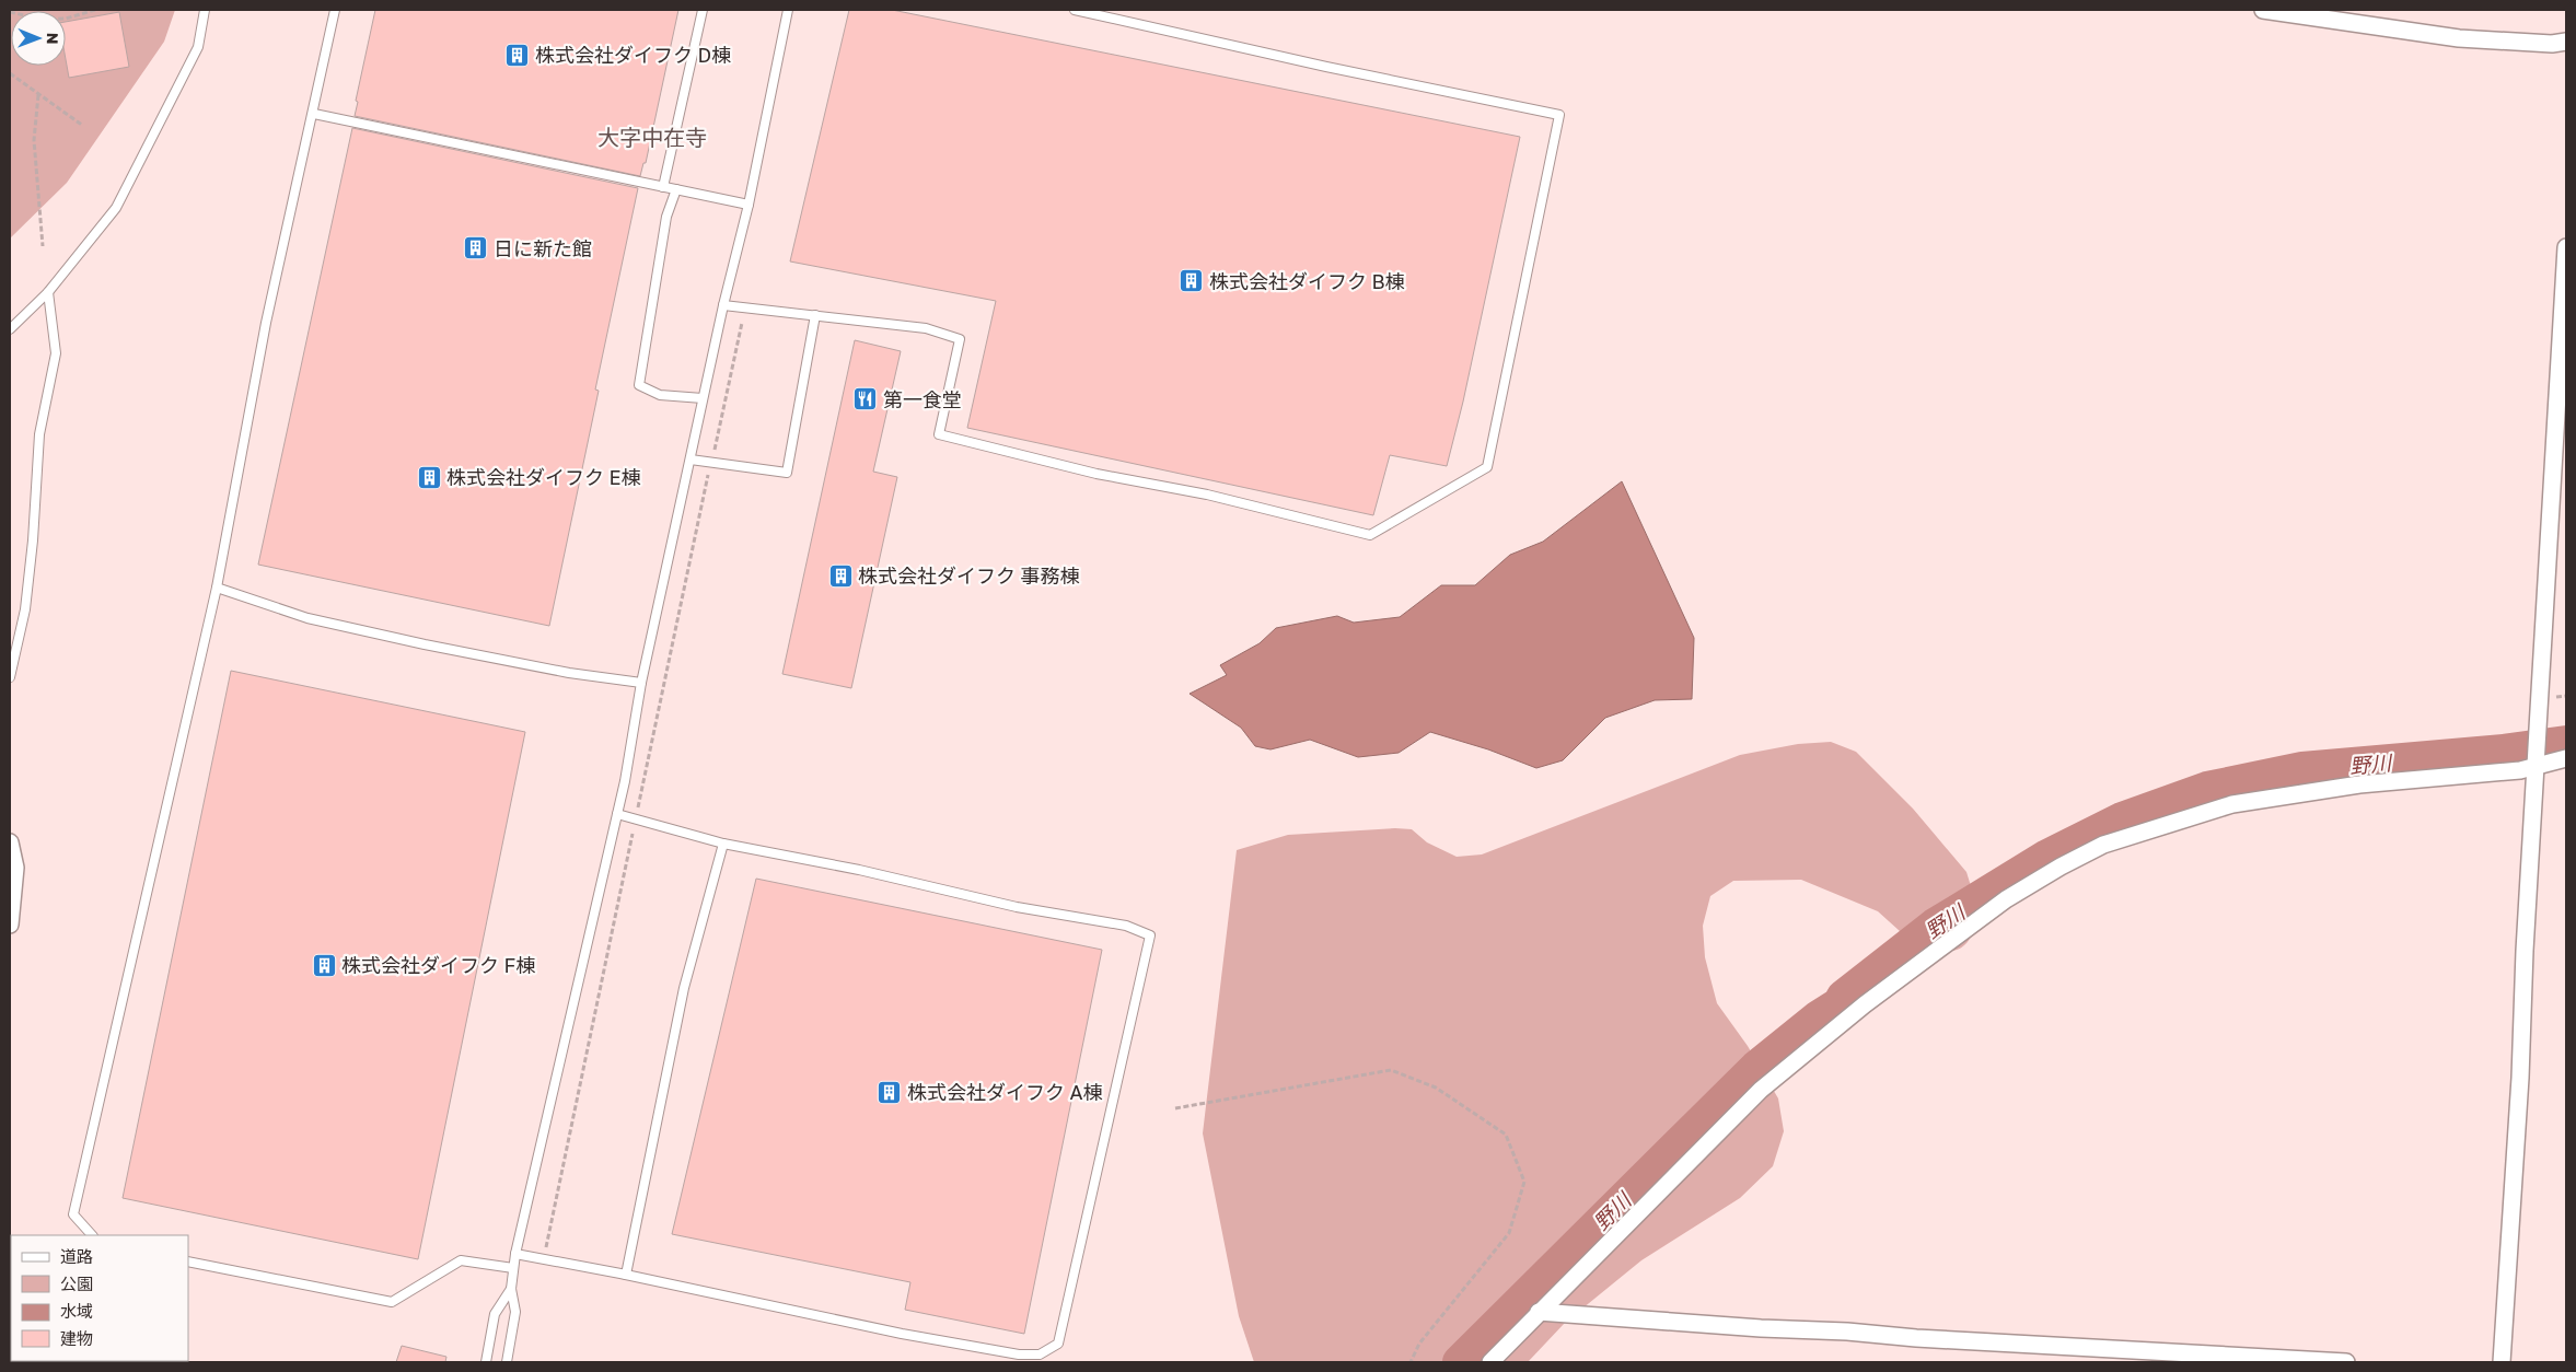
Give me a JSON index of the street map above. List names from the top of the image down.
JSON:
{
  "districts": ["大字中在寺"],
  "water": ["野川"],
  "places": {
    "building": [
      "株式会社ダイフク D棟",
      "日に新た館",
      "株式会社ダイフク B棟",
      "株式会社ダイフク E棟",
      "株式会社ダイフク 事務棟",
      "株式会社ダイフク F棟",
      "株式会社ダイフク A棟"
    ],
    "restaurant": ["第一食堂"]
  },
  "legend": [
    "道路",
    "公園",
    "水域",
    "建物"
  ],
  "north": "right"
}
